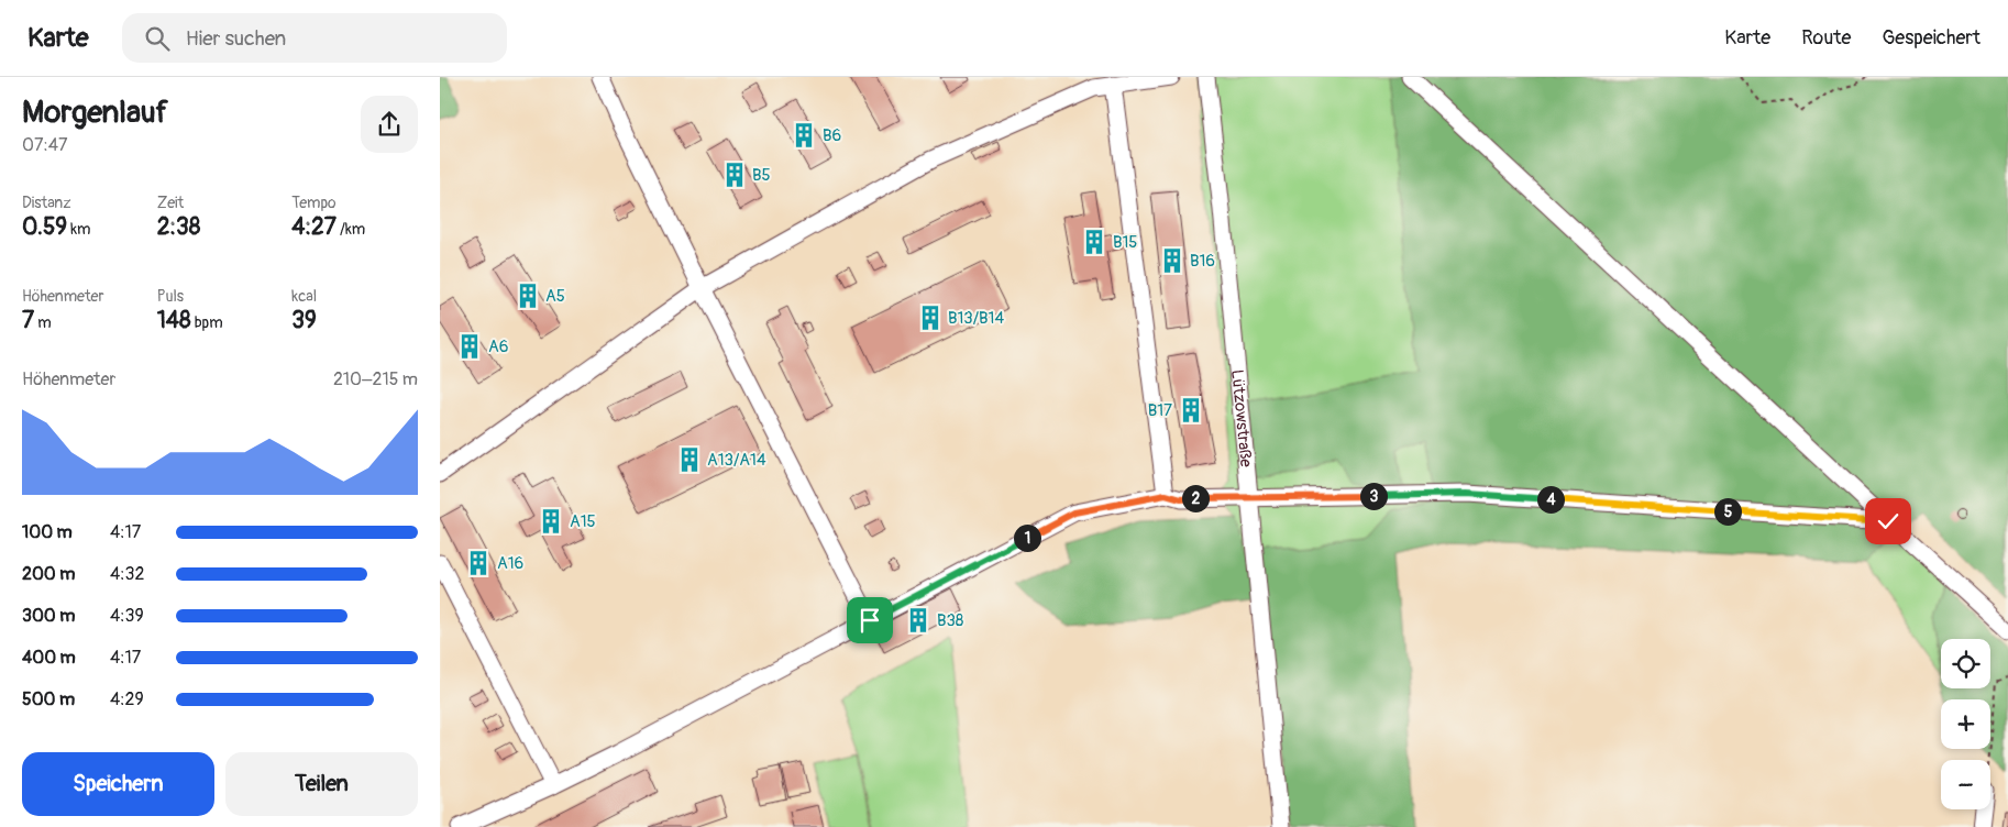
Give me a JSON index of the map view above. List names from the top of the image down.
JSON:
{
  "streets": {
    "street": ["Lützowstraße"]
  },
  "places": {
    "building": [
      "B6",
      "B5",
      "B15",
      "B16",
      "A5",
      "B13/B14",
      "A6",
      "B17",
      "A13/A14",
      "A15",
      "A16",
      "B38"
    ]
  },
  "page": {
    "header": "Karte",
    "search": "Hier suchen",
    "nav": ["Karte", "Route", "Gespeichert"],
    "heading": ["Morgenlauf", "07:47"],
    "stats": [
      ["Distanz", "0.59 km"],
      ["Zeit", "2:38"],
      ["Tempo", "4:27 /km"],
      ["Höhenmeter", "7 m"],
      ["Puls", "148 bpm"],
      ["kcal", "39"]
    ],
    "chart": ["Höhenmeter", "210–215 m"],
    "pins": [
      "3",
      "2",
      "4",
      "5",
      "1"
    ],
    "list": [
      {
        "name": "100 m",
        "note": "4:17"
      },
      {
        "name": "200 m",
        "note": "4:32"
      },
      {
        "name": "300 m",
        "note": "4:39"
      },
      {
        "name": "400 m",
        "note": "4:17"
      },
      {
        "name": "500 m",
        "note": "4:29"
      }
    ],
    "map_buttons": ["+", "−"],
    "buttons": ["Speichern", "Teilen"]
  }
}
